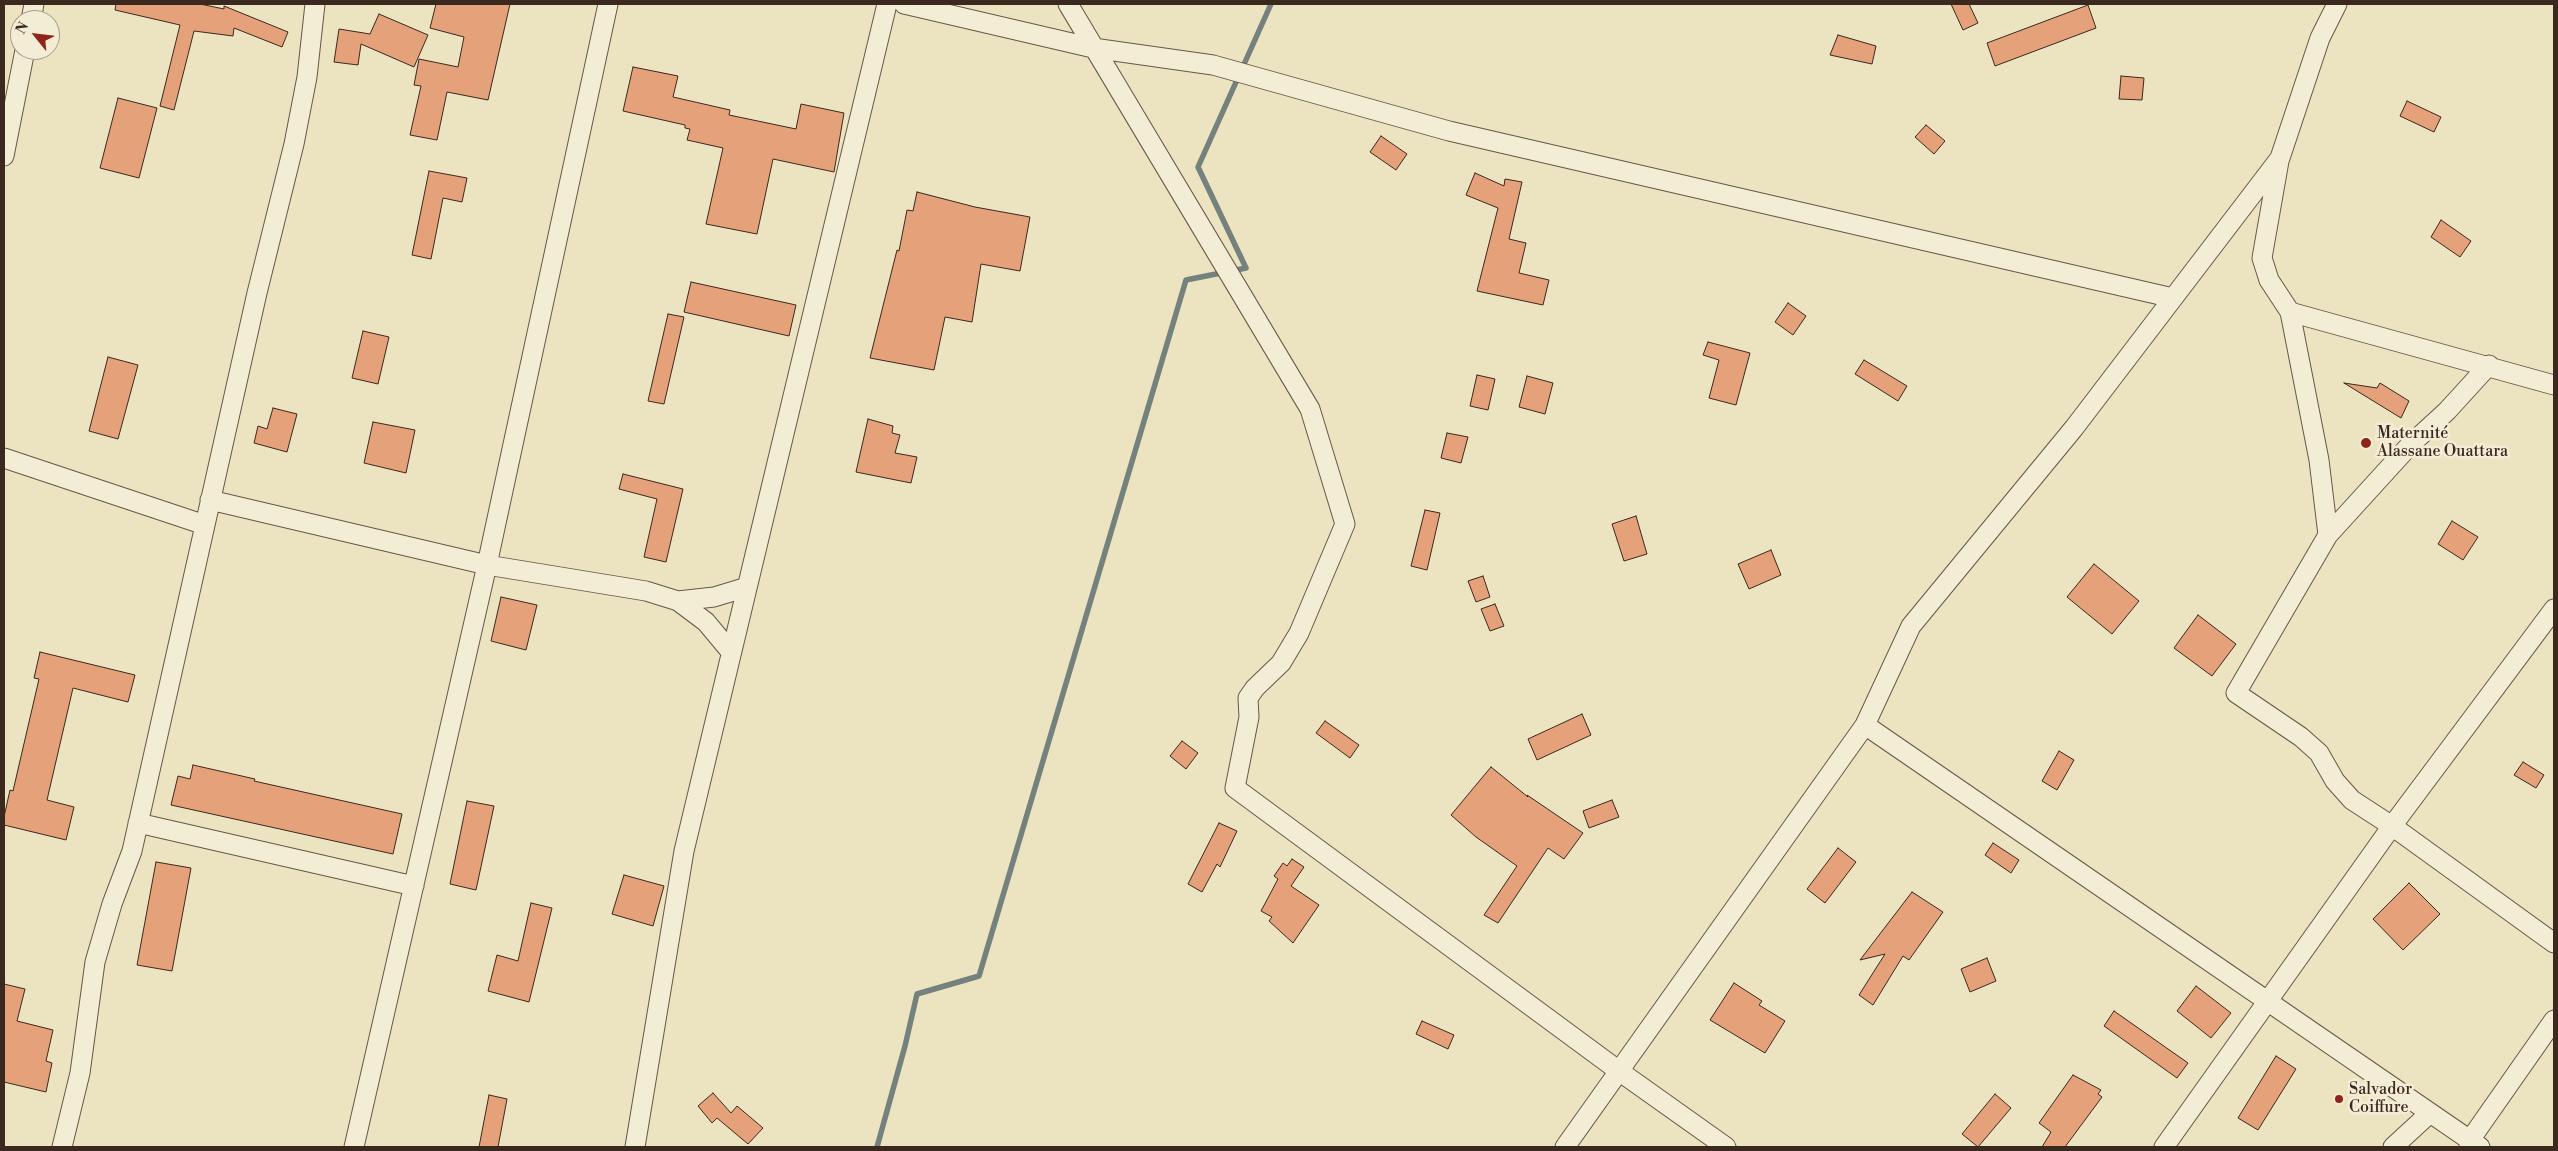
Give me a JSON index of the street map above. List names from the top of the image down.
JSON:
{
  "places": ["Maternité Alassane Ouattara", "Salvador Coiffure"],
  "north": "top left"
}
